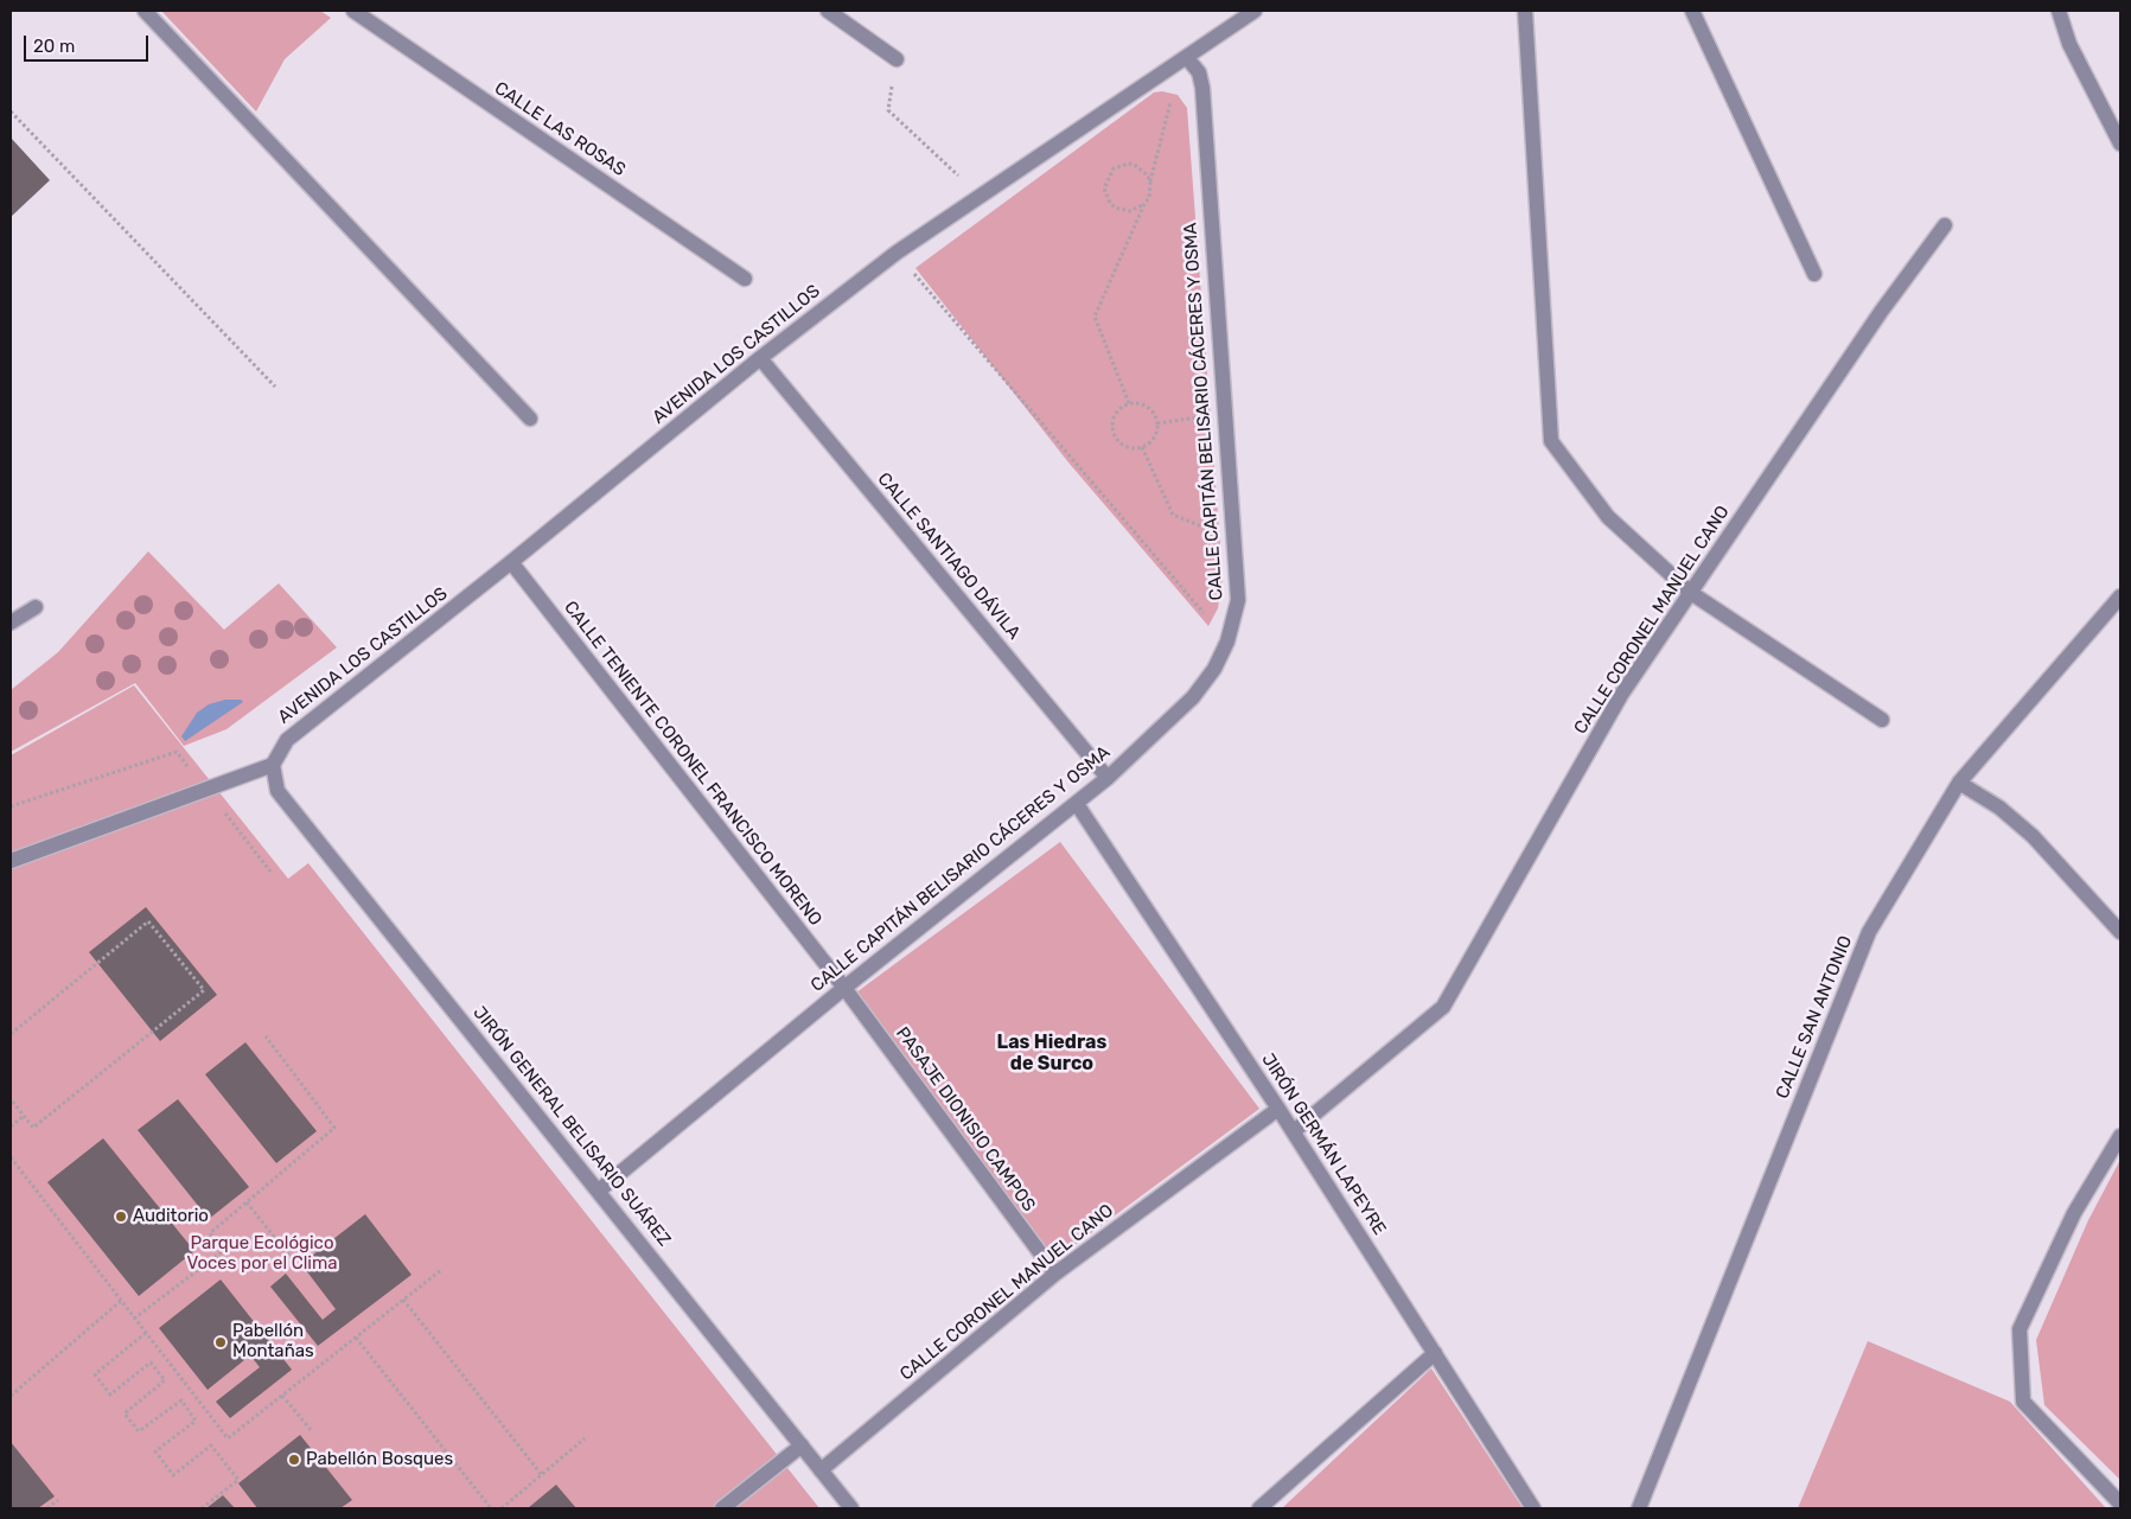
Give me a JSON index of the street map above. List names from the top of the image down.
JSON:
{
  "streets": {
    "street": [
      "CALLE LAS ROSAS",
      "AVENIDA LOS CASTILLOS",
      "CALLE CAPITÁN BELISARIO CÁCERES Y OSMA",
      "CALLE SANTIAGO DÁVILA",
      "CALLE CORONEL MANUEL CANO",
      "CALLE TENIENTE CORONEL FRANCISCO MORENO",
      "CALLE SAN ANTONIO",
      "PASAJE DIONISIO CAMPOS",
      "JIRÓN GENERAL BELISARIO SUÁREZ",
      "JIRÓN GERMÁN LAPEYRE"
    ]
  },
  "crossings": [
    ["AVENIDA LOS CASTILLOS", "CALLE CAPITÁN BELISARIO CÁCERES Y OSMA"],
    ["AVENIDA LOS CASTILLOS", "CALLE SANTIAGO DÁVILA"],
    ["AVENIDA LOS CASTILLOS", "CALLE TENIENTE CORONEL FRANCISCO MORENO"],
    ["AVENIDA LOS CASTILLOS", "JIRÓN GENERAL BELISARIO SUÁREZ"],
    ["CALLE CAPITÁN BELISARIO CÁCERES Y OSMA", "CALLE SANTIAGO DÁVILA"],
    ["CALLE CAPITÁN BELISARIO CÁCERES Y OSMA", "CALLE TENIENTE CORONEL FRANCISCO MORENO"],
    ["CALLE CAPITÁN BELISARIO CÁCERES Y OSMA", "PASAJE DIONISIO CAMPOS"],
    ["CALLE CAPITÁN BELISARIO CÁCERES Y OSMA", "JIRÓN GENERAL BELISARIO SUÁREZ"],
    ["CALLE CAPITÁN BELISARIO CÁCERES Y OSMA", "JIRÓN GERMÁN LAPEYRE"],
    ["CALLE CORONEL MANUEL CANO", "PASAJE DIONISIO CAMPOS"],
    ["CALLE CORONEL MANUEL CANO", "JIRÓN GENERAL BELISARIO SUÁREZ"],
    ["CALLE CORONEL MANUEL CANO", "JIRÓN GERMÁN LAPEYRE"],
    ["CALLE TENIENTE CORONEL FRANCISCO MORENO", "PASAJE DIONISIO CAMPOS"]
  ],
  "districts": ["Las Hiedras de Surco"],
  "parks": ["Parque Ecológico Voces por el Clima"],
  "places": ["Auditorio", "Pabellón Montañas", "Pabellón Bosques"],
  "scale_bar": "20 m"
}
